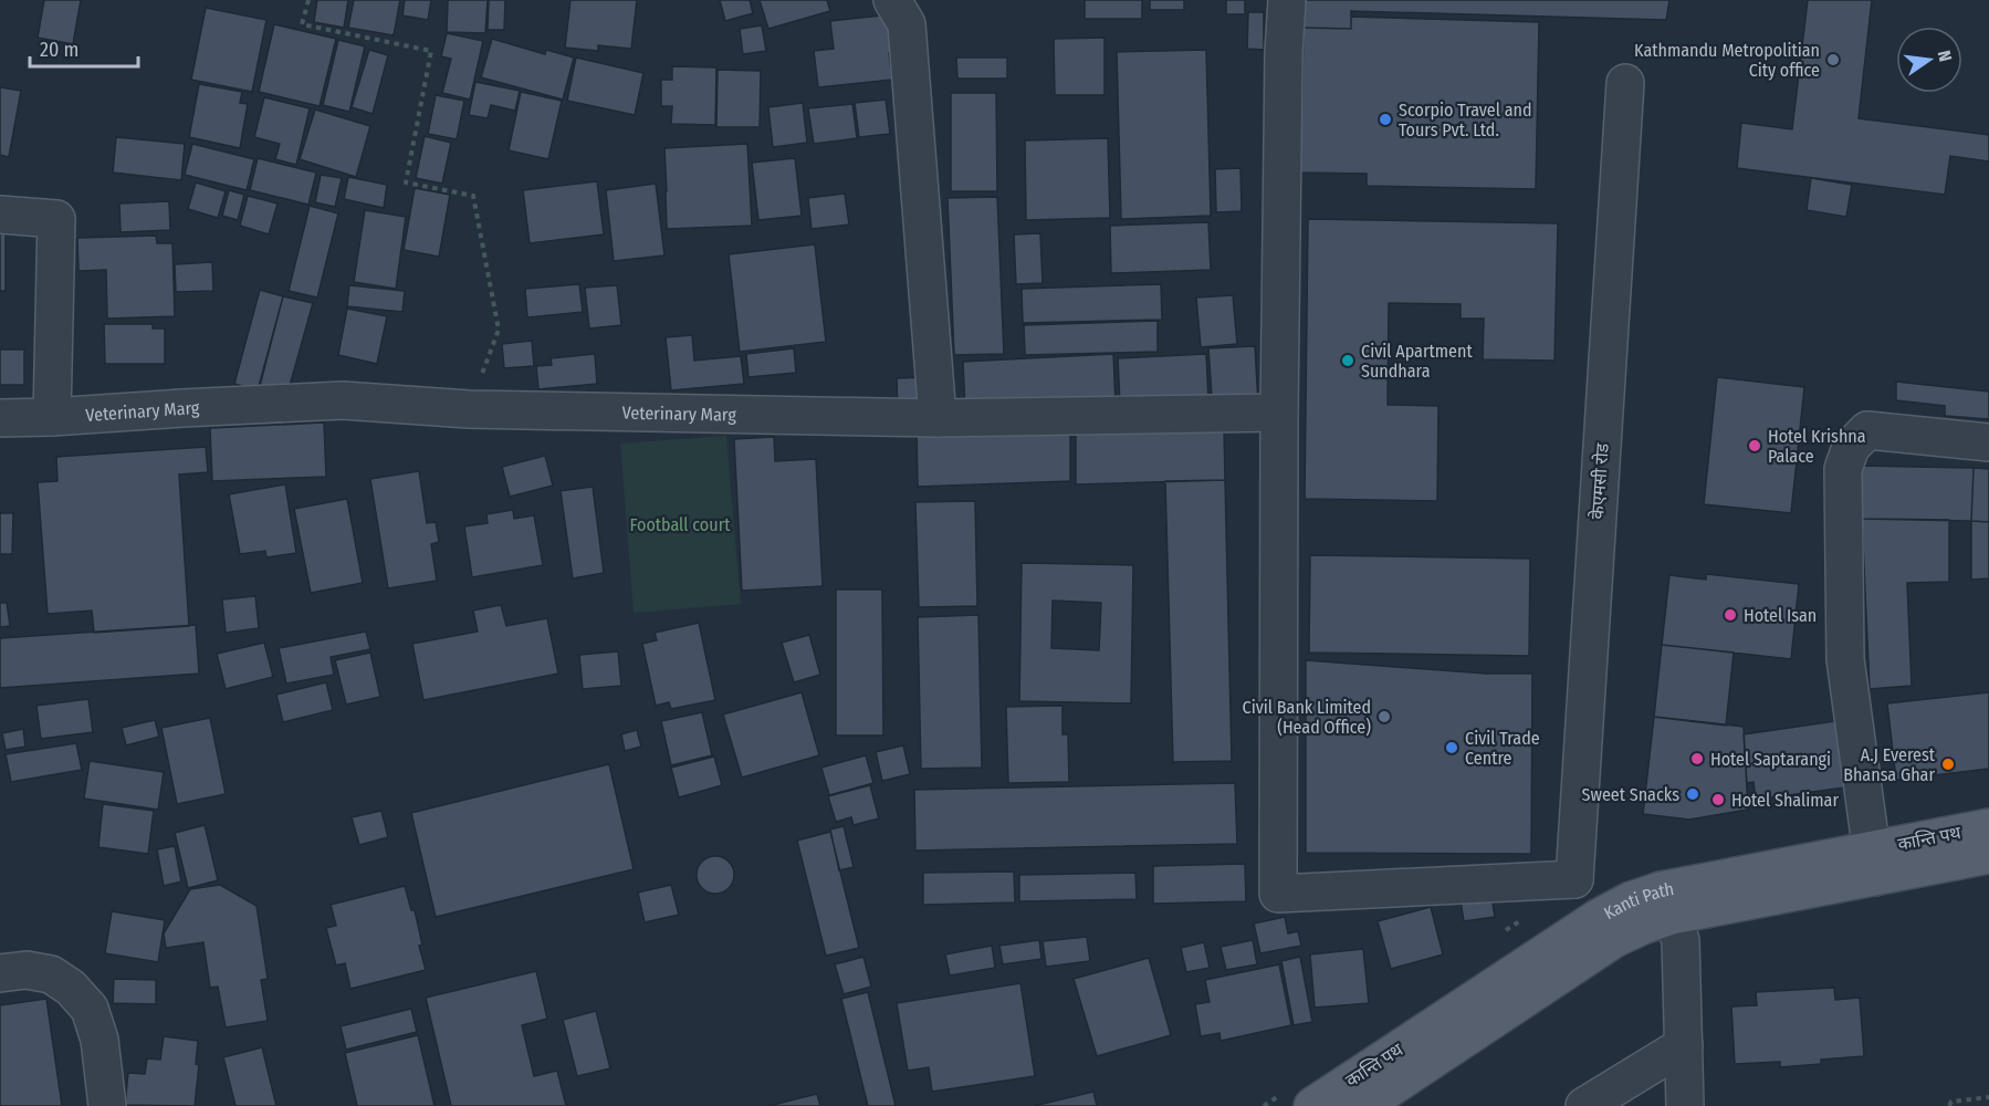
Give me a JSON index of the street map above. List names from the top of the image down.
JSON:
{
  "streets": {
    "main road": ["कान्ति पथ", "Kanti Path"],
    "street": ["Veterinary Marg", "केएमसी रोड"]
  },
  "crossings": [
    ["कान्ति पथ", "Kanti Path"]
  ],
  "parks": ["Football court"],
  "places": [
    "Kathmandu Metropolitian City office",
    "Scorpio Travel and Tours Pvt. Ltd.",
    "Civil Apartment Sundhara",
    "Hotel Krishna Palace",
    "Hotel Isan",
    "Civil Bank Limited (Head Office)",
    "Civil Trade Centre",
    "Hotel Saptarangi",
    "A.J Everest Bhansa Ghar",
    "Sweet Snacks",
    "Hotel Shalimar"
  ],
  "scale_bar": "20 m",
  "north": "right"
}
